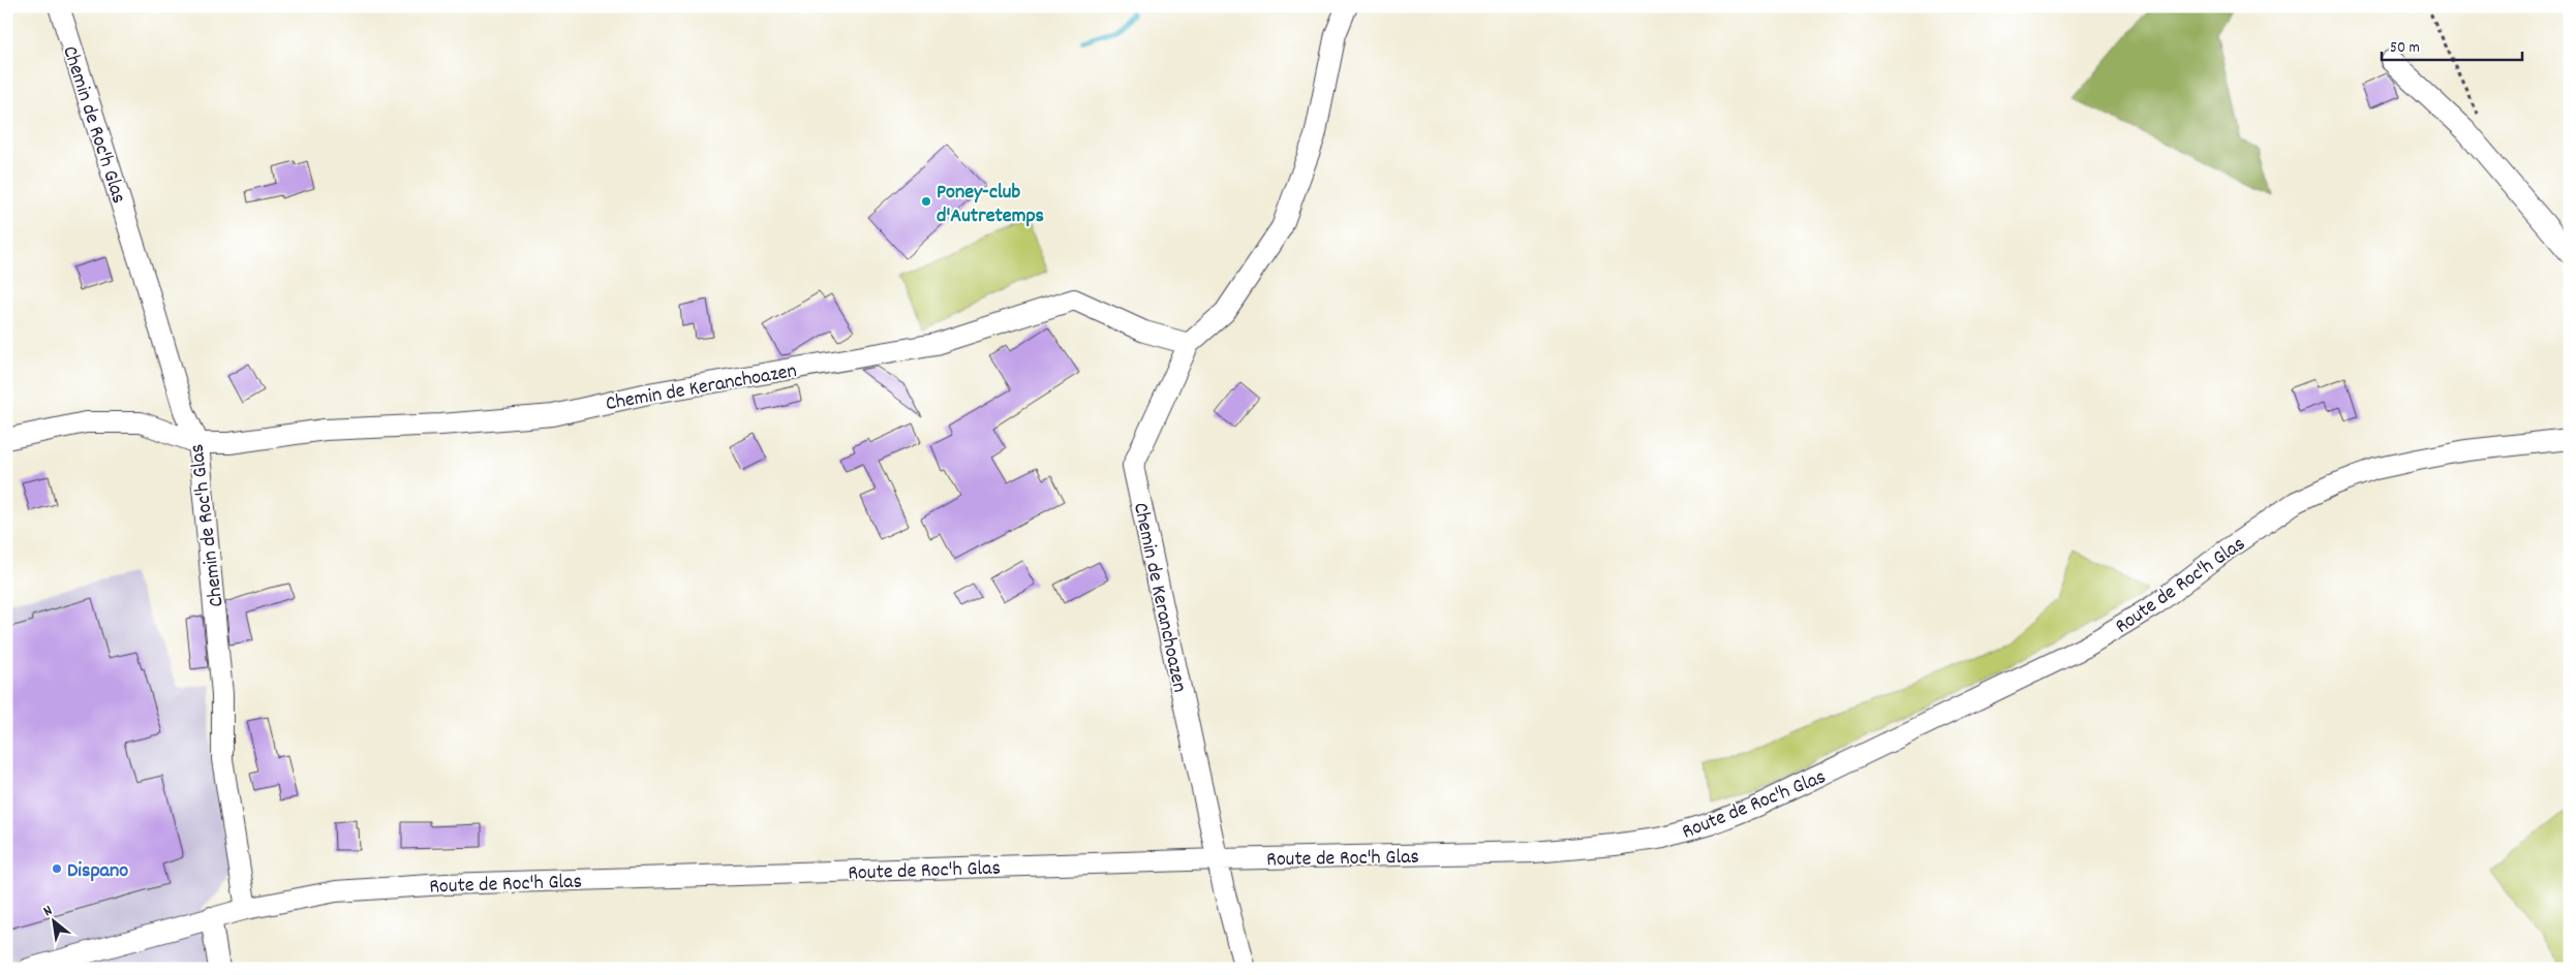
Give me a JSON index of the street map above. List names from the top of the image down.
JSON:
{
  "streets": {
    "street": ["Chemin de Roc'h Glas", "Chemin de Keranchoazen", "Route de Roc'h Glas"]
  },
  "crossings": [
    ["Chemin de Roc'h Glas", "Chemin de Keranchoazen"],
    ["Chemin de Roc'h Glas", "Route de Roc'h Glas"],
    ["Chemin de Keranchoazen", "Route de Roc'h Glas"]
  ],
  "places": ["Poney-club d'Autretemps", "Dispano"],
  "scale_bar": "50 m",
  "north": "top left"
}
